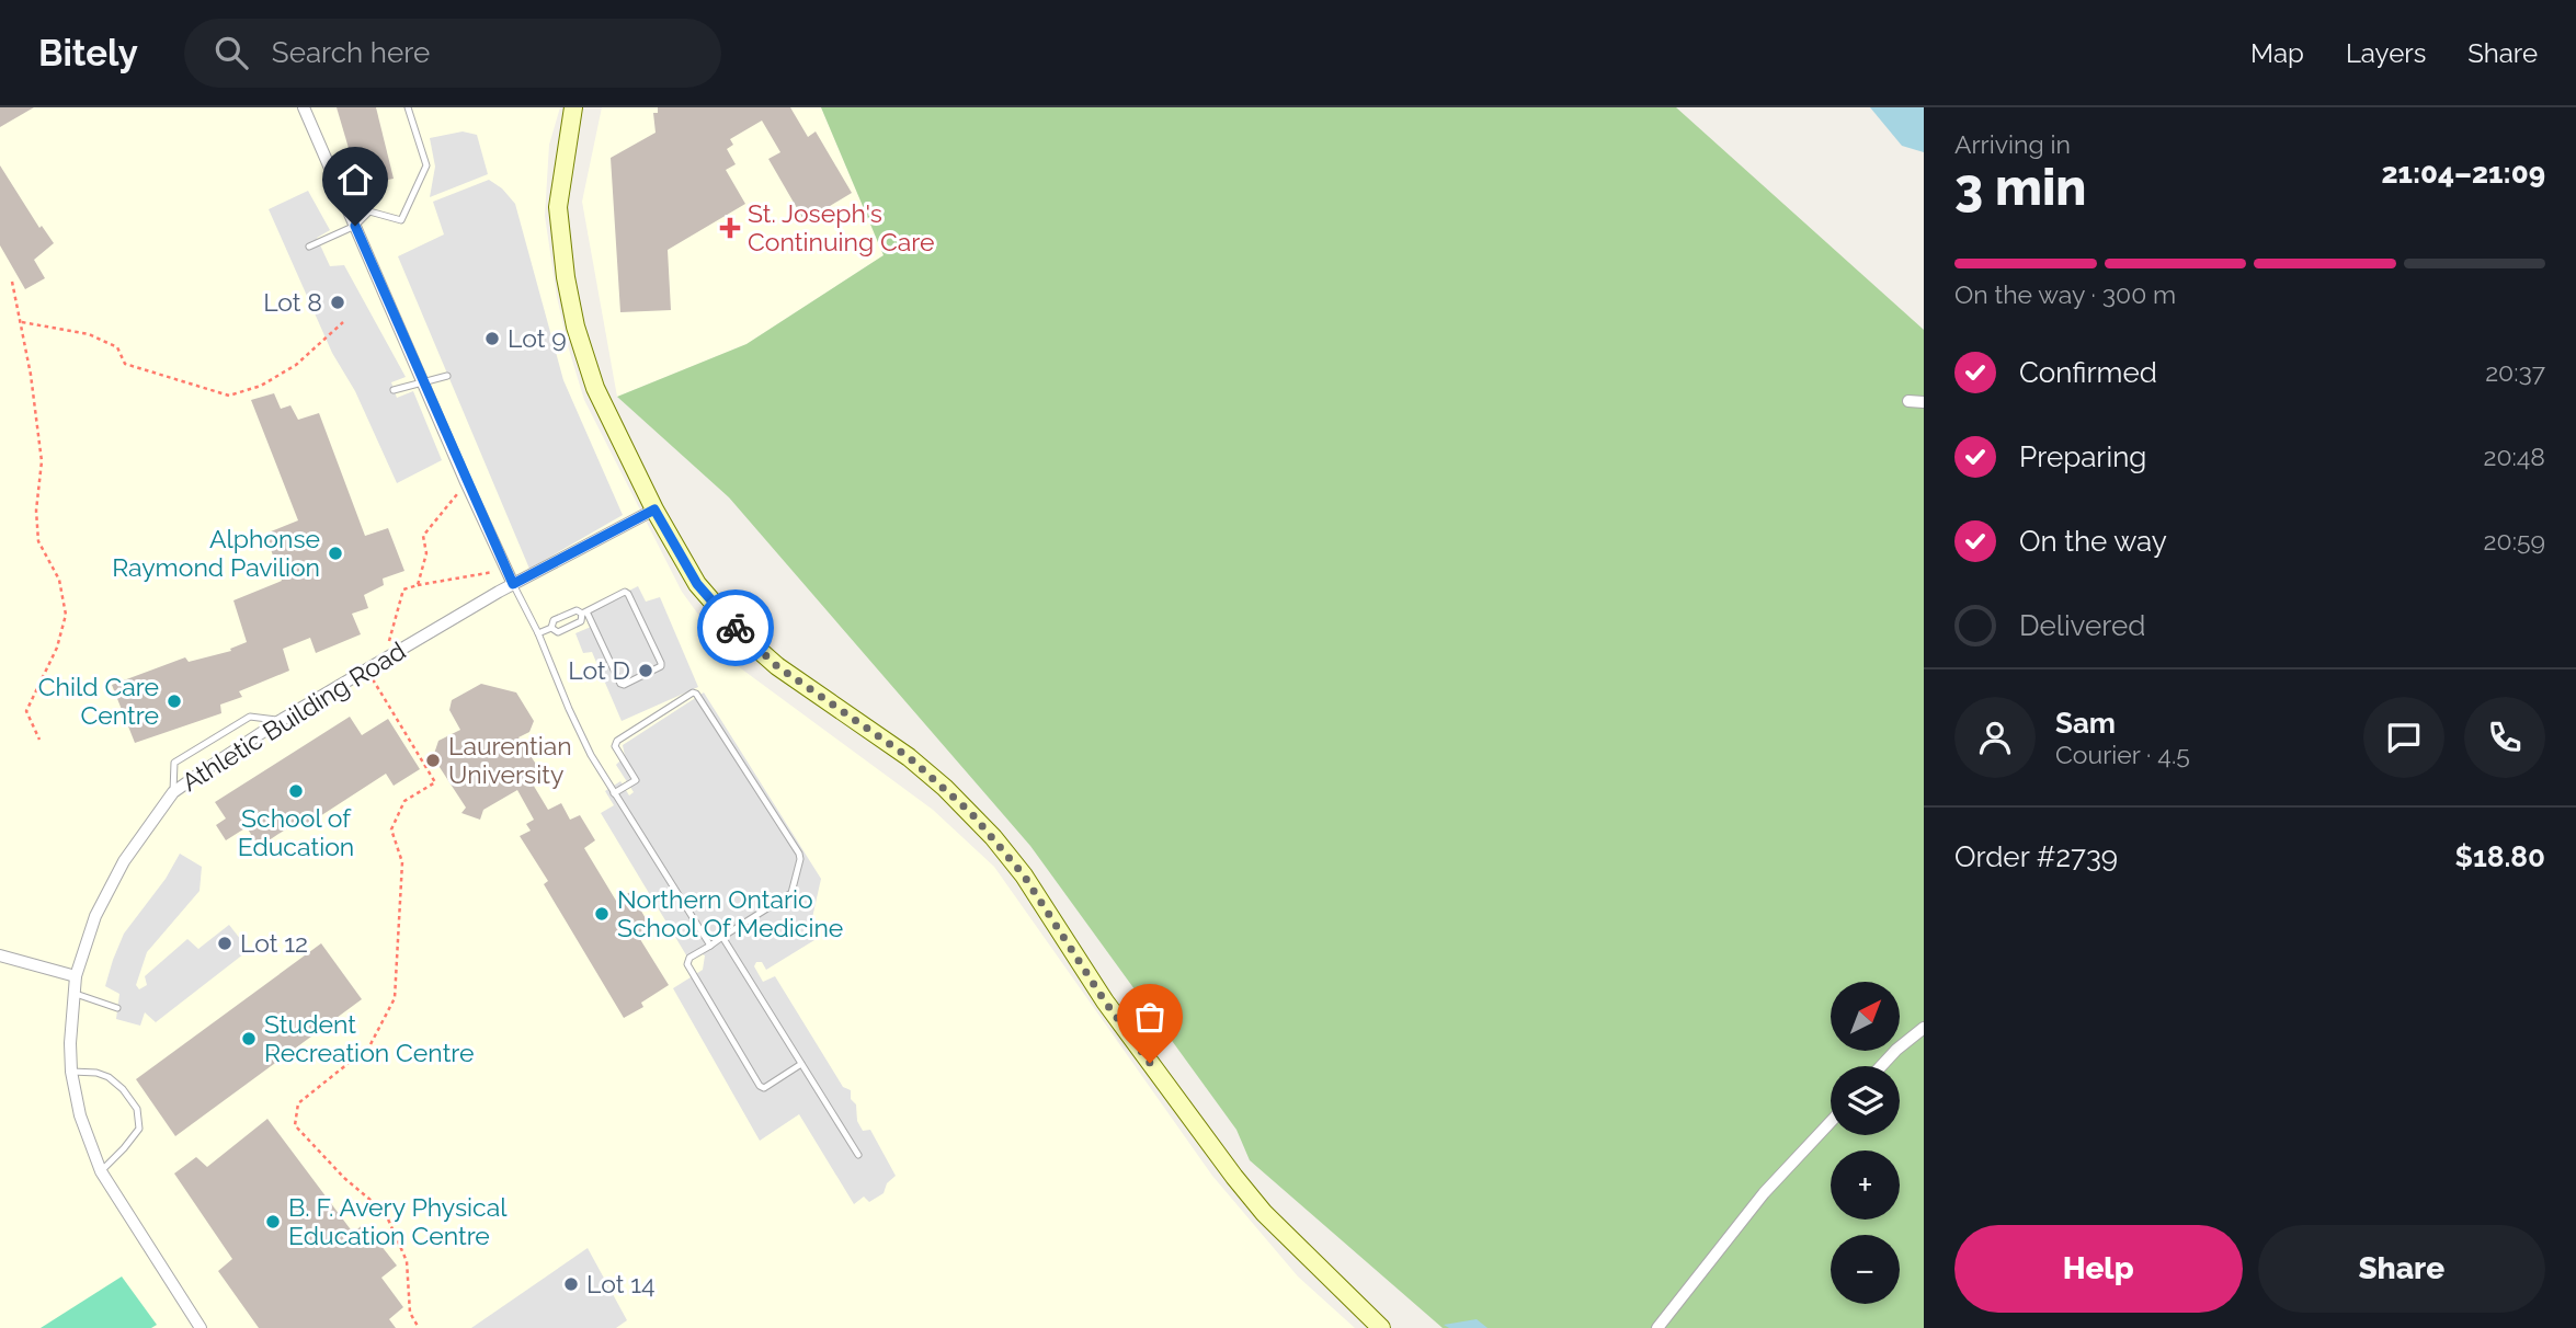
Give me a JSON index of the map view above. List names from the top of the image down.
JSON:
{
  "streets": {
    "street": ["Athletic Building Road"]
  },
  "places": {
    "health": ["St. Joseph's Continuing Care"],
    "other": [
      "Lot 8",
      "Lot 9",
      "Alphonse Raymond Pavilion",
      "Lot D",
      "Child Care Centre",
      "Laurentian University",
      "School of Education",
      "Northern Ontario School Of Medicine",
      "Lot 12",
      "Student Recreation Centre",
      "B. F. Avery Physical Education Centre",
      "Lot 14"
    ]
  },
  "north": "top right",
  "page": {
    "header": "Bitely",
    "search": "Search here",
    "nav": ["Map", "Layers", "Share"],
    "heading": ["3 min", "Arriving in", "21:04–21:09"],
    "panel": [
      "Sam",
      "Courier · 4.5",
      "Order #2739",
      "$18.80"
    ],
    "bar": "On the way · 300 m",
    "list": [
      ["Confirmed", "20:37"],
      ["Preparing", "20:48"],
      ["On the way", "20:59"],
      "Delivered"
    ],
    "map_buttons": ["+", "−"],
    "buttons": ["Help", "Share"]
  }
}
